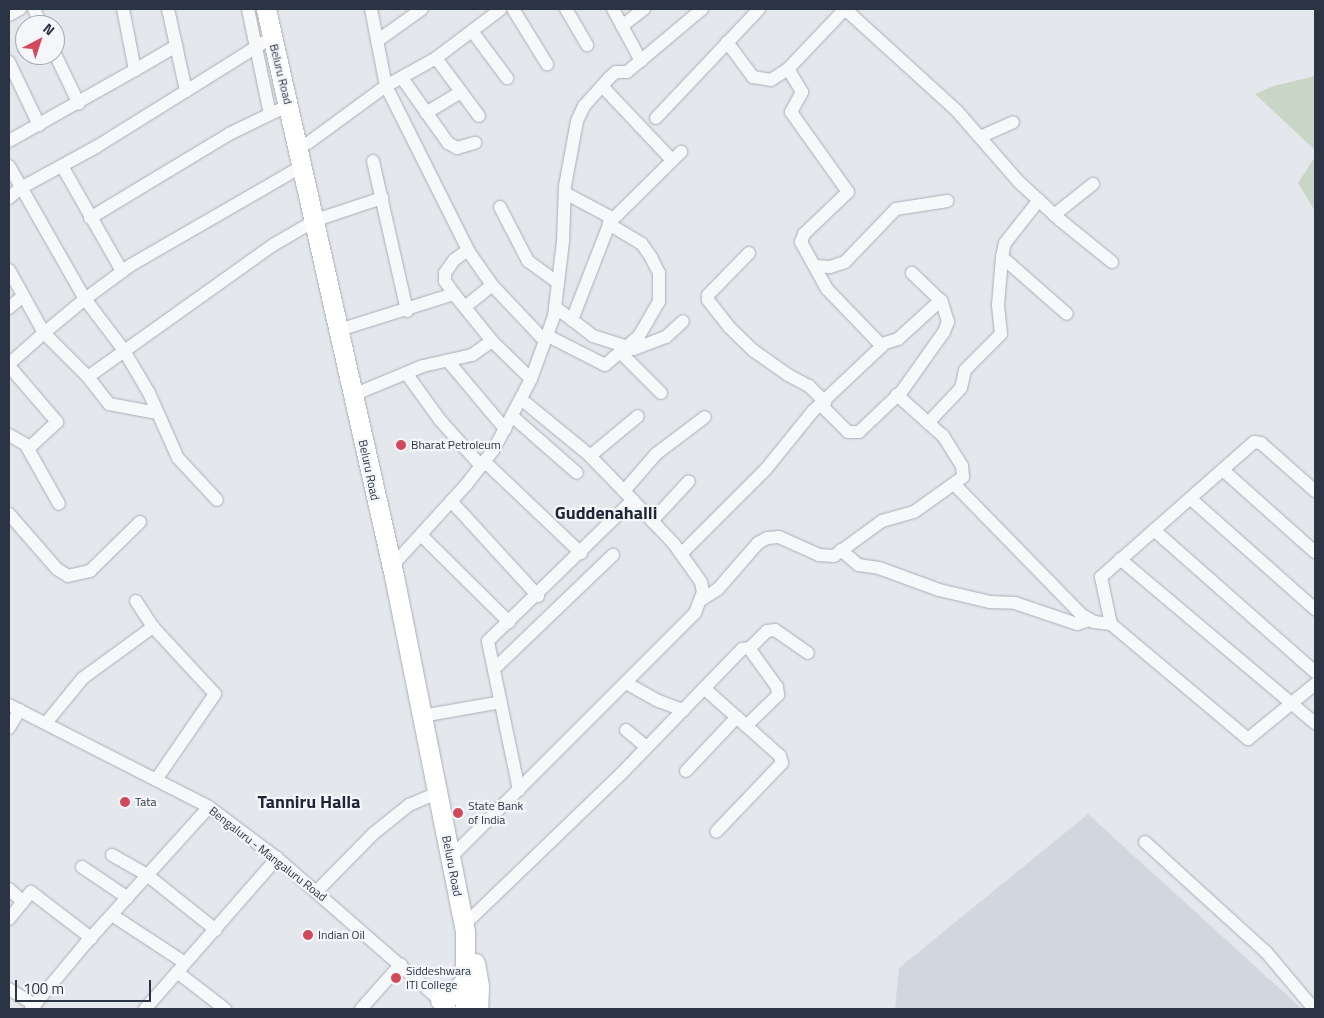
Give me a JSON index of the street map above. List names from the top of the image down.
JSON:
{
  "streets": {
    "highway": ["Beluru Road"],
    "street": ["Bengaluru - Mangaluru Road"]
  },
  "districts": ["Guddenahalli", "Tanniru Halla"],
  "places": [
    "Bharat Petroleum",
    "Tata",
    "State Bank of India",
    "Indian Oil",
    "Siddeshwara ITI College"
  ],
  "scale_bar": "100 m",
  "north": "top right"
}
